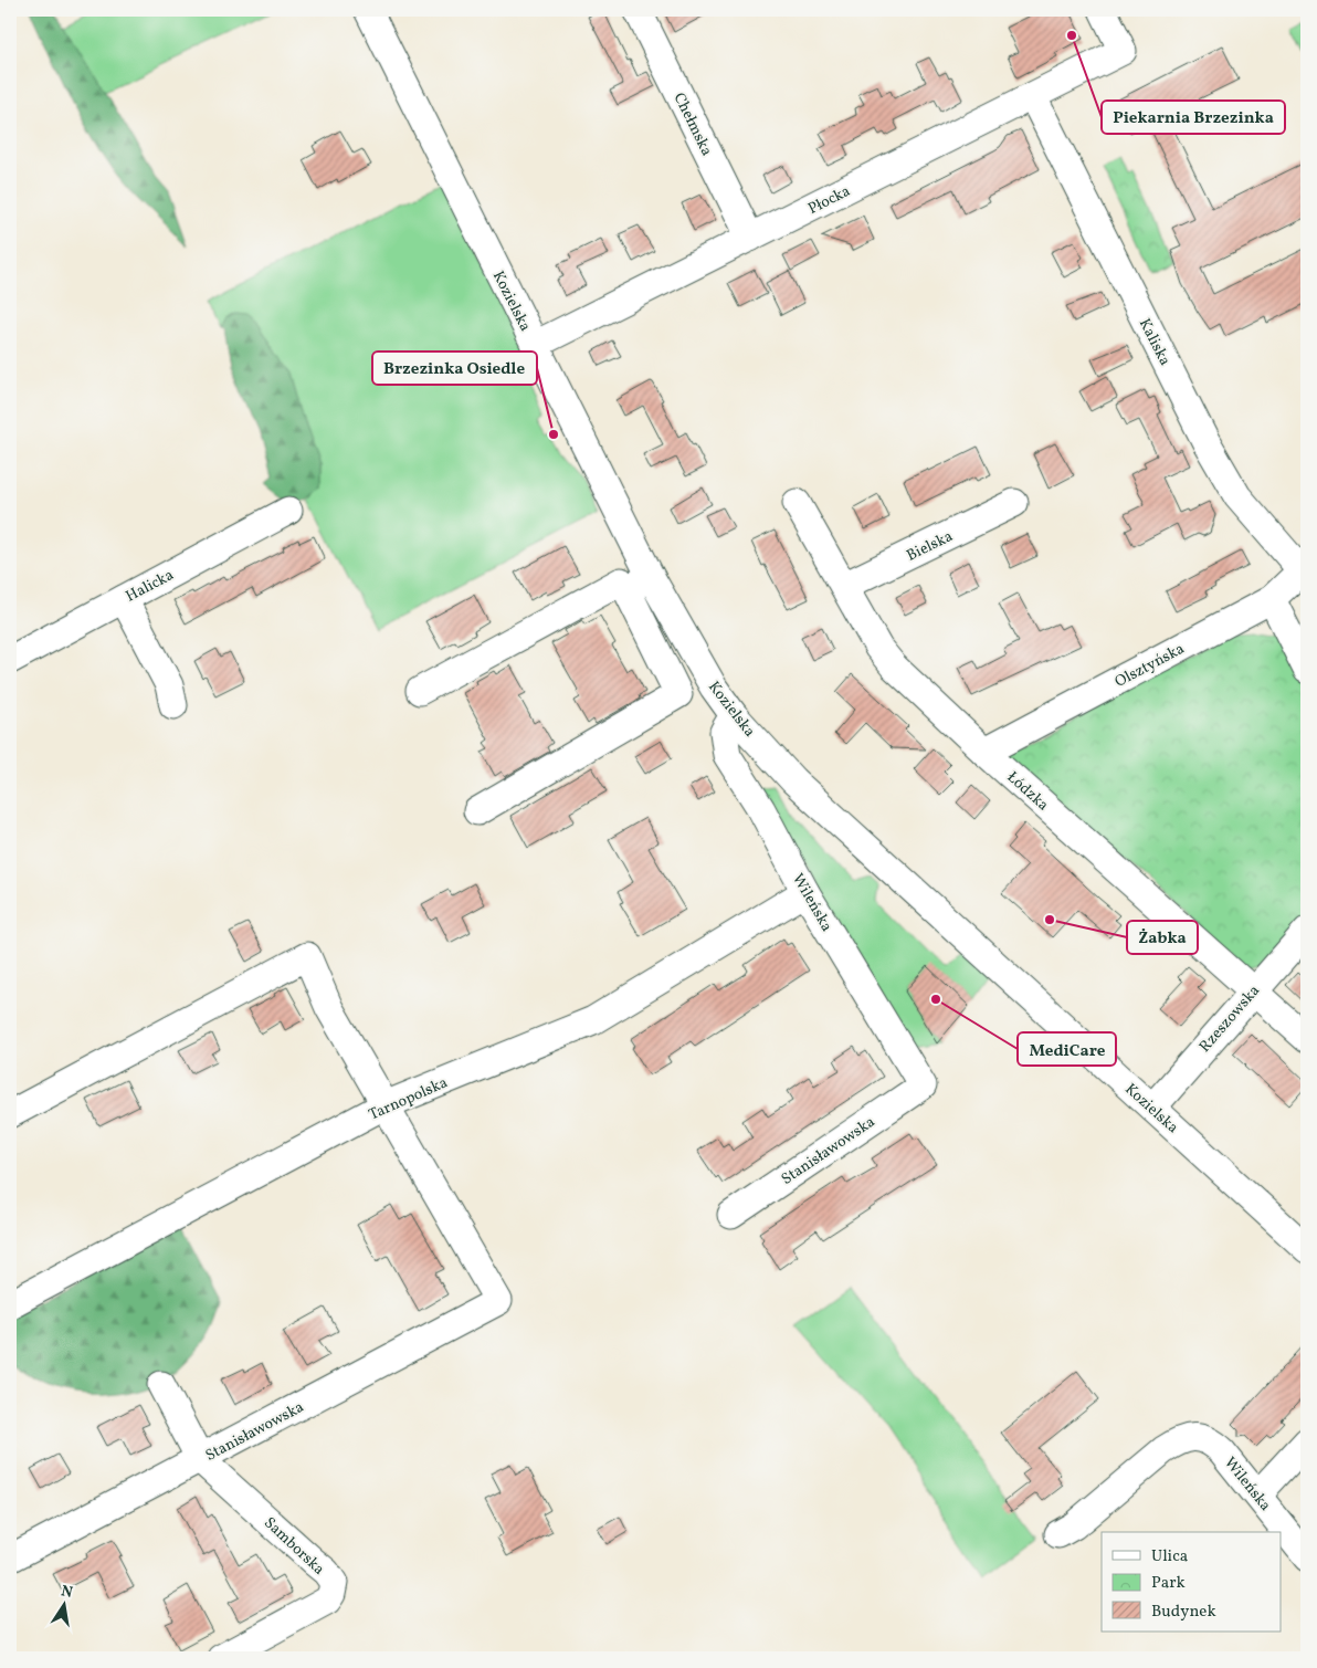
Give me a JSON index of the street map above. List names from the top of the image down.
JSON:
{
  "streets": {
    "street": [
      "Chełmska",
      "Płocka",
      "Kozielska",
      "Kaliska",
      "Bielska",
      "Halicka",
      "Olsztyńska",
      "Łódzka",
      "Wileńska",
      "Rzeszowska",
      "Tarnopolska",
      "Stanisławowska",
      "Samborska"
    ]
  },
  "crossings": [
    ["Chełmska", "Płocka"],
    ["Płocka", "Kozielska"],
    ["Płocka", "Kaliska"],
    ["Kozielska", "Wileńska"],
    ["Kozielska", "Rzeszowska"],
    ["Kaliska", "Olsztyńska"],
    ["Bielska", "Łódzka"],
    ["Olsztyńska", "Łódzka"],
    ["Łódzka", "Rzeszowska"],
    ["Wileńska", "Tarnopolska"],
    ["Wileńska", "Stanisławowska"],
    ["Tarnopolska", "Stanisławowska"],
    ["Stanisławowska", "Samborska"]
  ],
  "places": [
    "Piekarnia Brzezinka",
    "Brzezinka Osiedle",
    "Żabka",
    "MediCare"
  ],
  "legend": ["Ulica", "Park", "Budynek"],
  "north": "top"
}
